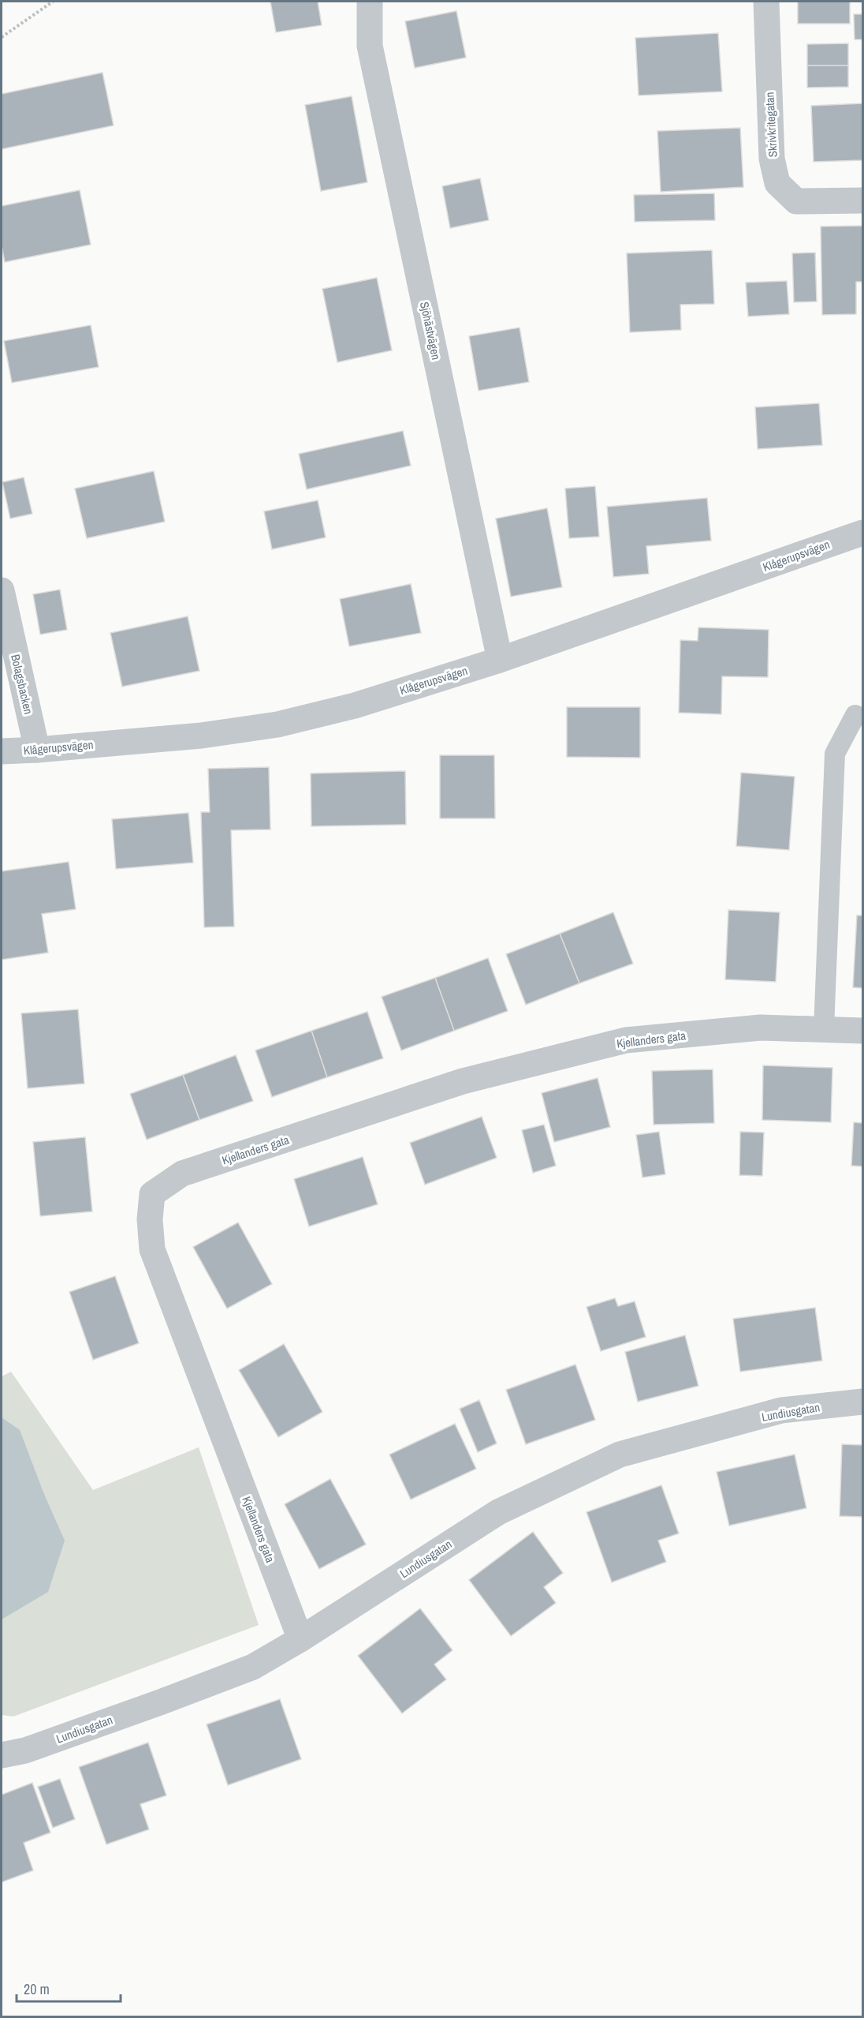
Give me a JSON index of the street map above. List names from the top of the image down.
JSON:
{
  "streets": {
    "street": [
      "Skrivkritegatan",
      "Sjöhästvägen",
      "Klågerupsvägen",
      "Bolagsbacken",
      "Kjellanders gata",
      "Lundiusgatan"
    ]
  },
  "crossings": [
    ["Sjöhästvägen", "Klågerupsvägen"],
    ["Klågerupsvägen", "Bolagsbacken"],
    ["Kjellanders gata", "Lundiusgatan"]
  ],
  "scale_bar": "20 m"
}
